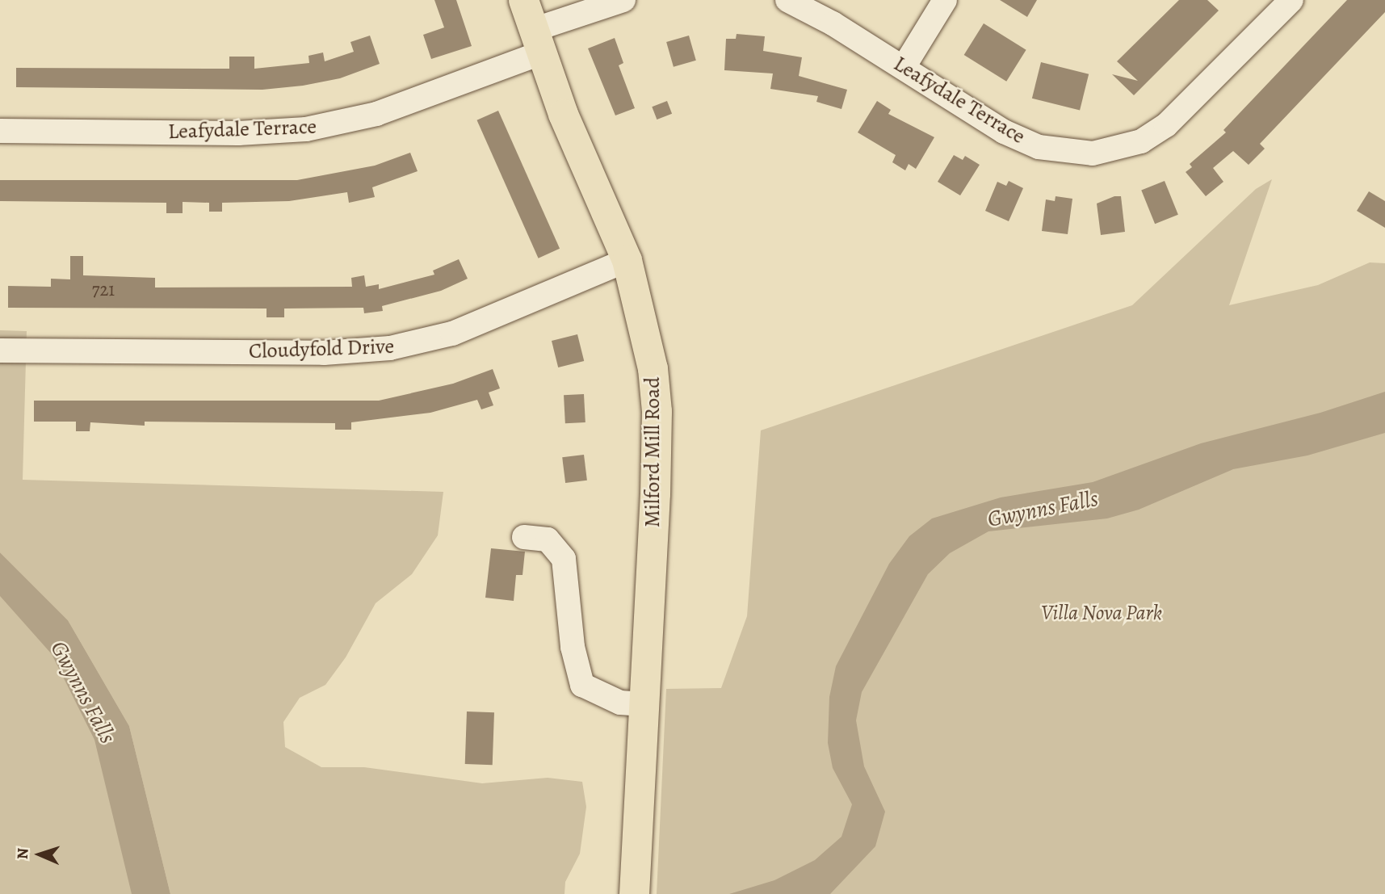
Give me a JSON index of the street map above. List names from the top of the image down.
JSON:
{
  "streets": {
    "main road": ["Milford Mill Road"],
    "street": ["Leafydale Terrace", "Cloudyfold Drive"]
  },
  "crossings": [
    ["Leafydale Terrace", "Milford Mill Road"],
    ["Cloudyfold Drive", "Milford Mill Road"]
  ],
  "water": ["Gwynns Falls"],
  "parks": ["Villa Nova Park"],
  "house_numbers": ["721"],
  "north": "left"
}
